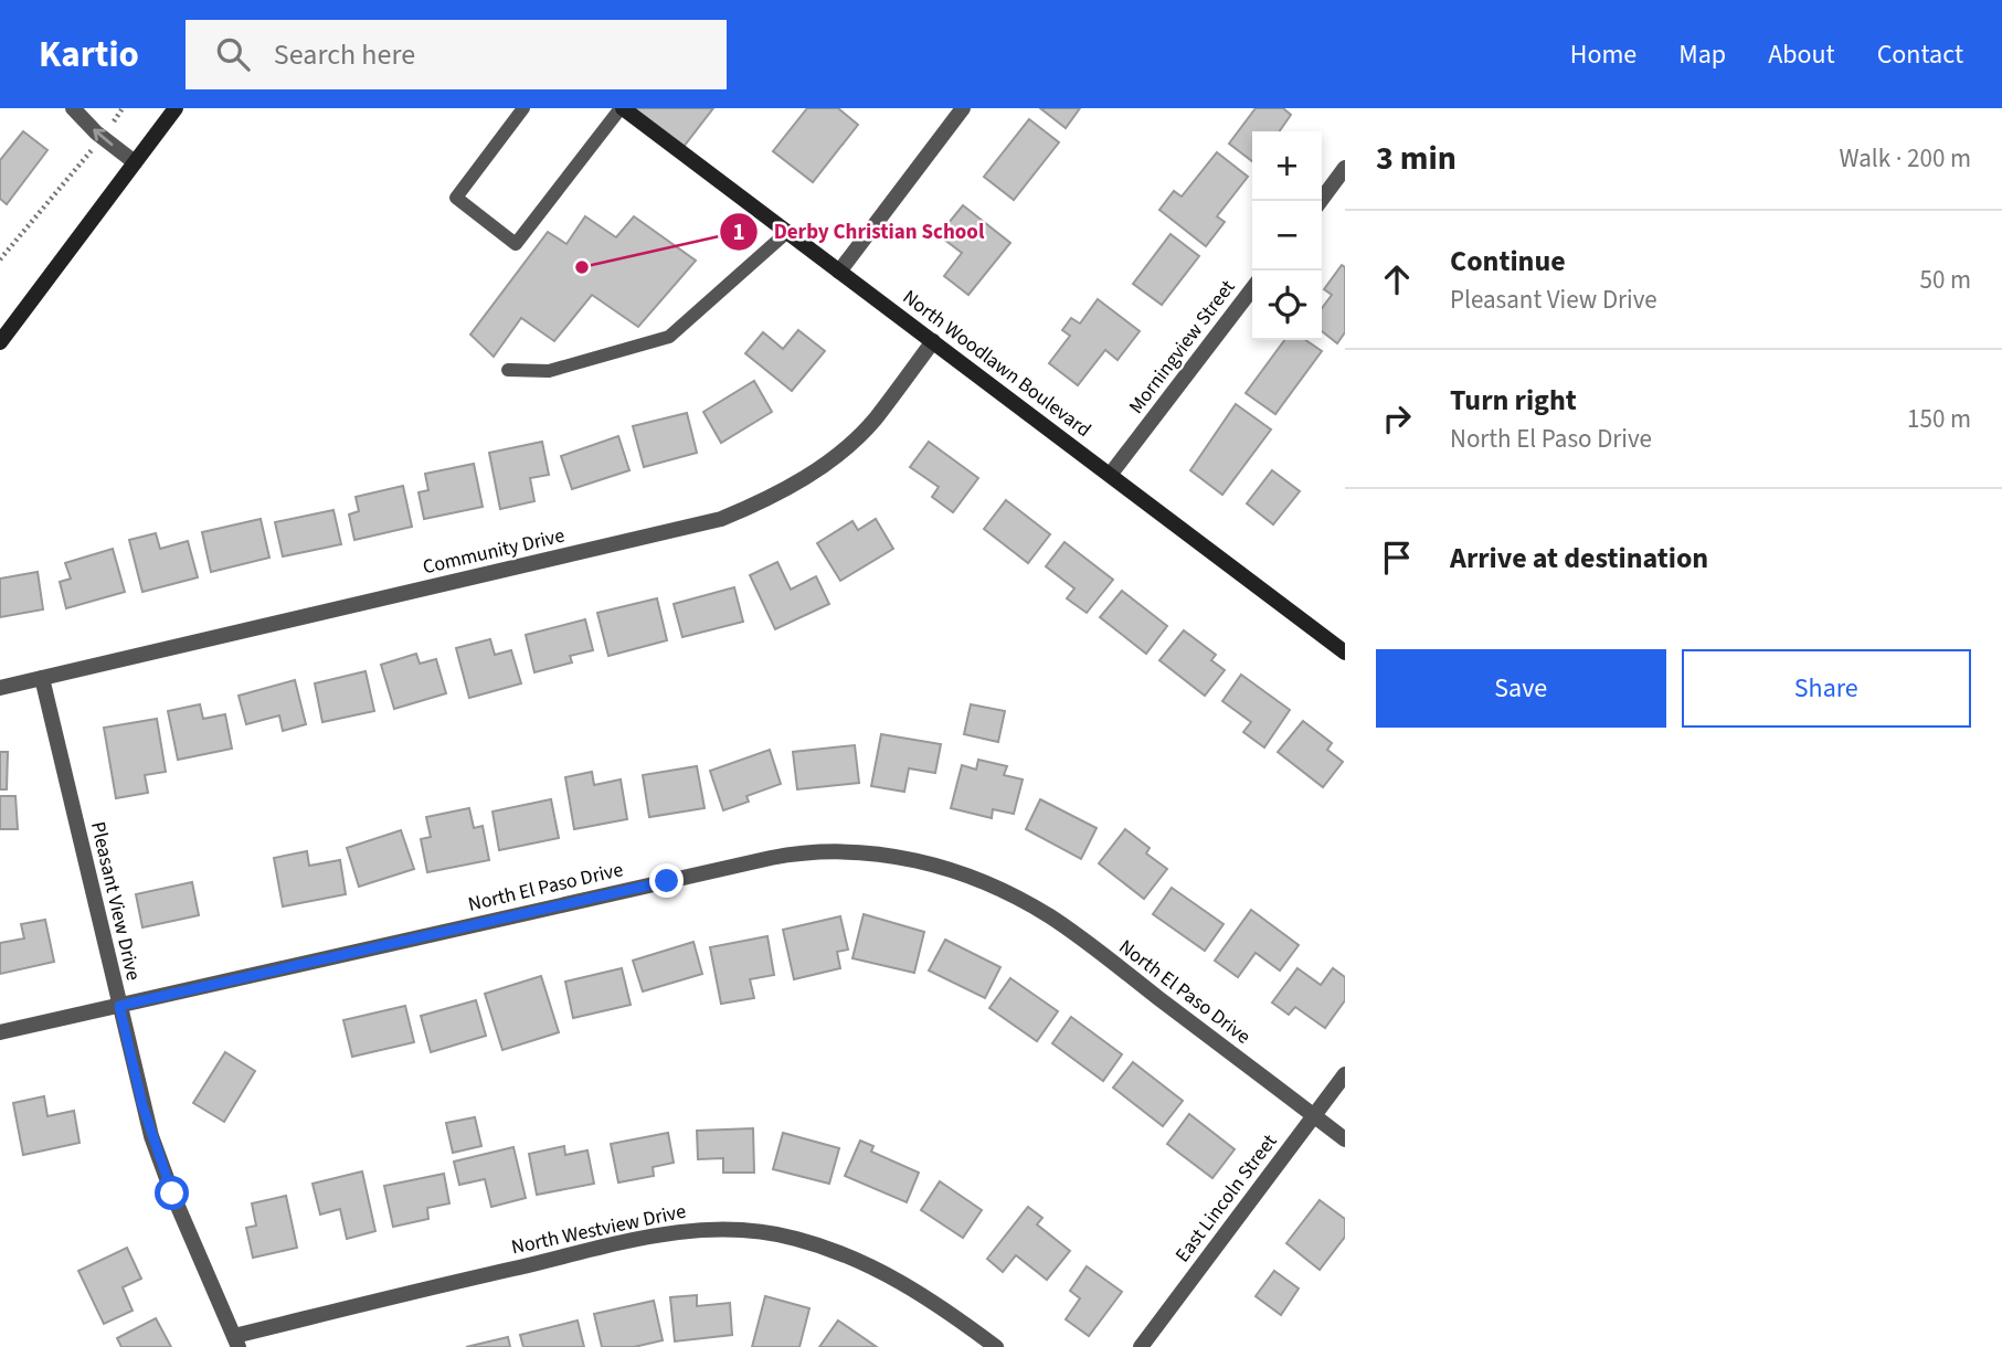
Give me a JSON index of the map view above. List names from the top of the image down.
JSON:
{
  "streets": {
    "street": [
      "Morningview Street",
      "North Woodlawn Boulevard",
      "Community Drive",
      "North El Paso Drive",
      "Pleasant View Drive",
      "East Lincoln Street",
      "North Westview Drive"
    ]
  },
  "crossings": [
    ["Morningview Street", "North Woodlawn Boulevard"],
    ["North Woodlawn Boulevard", "Community Drive"],
    ["Community Drive", "Pleasant View Drive"],
    ["North El Paso Drive", "Pleasant View Drive"],
    ["North El Paso Drive", "East Lincoln Street"],
    ["Pleasant View Drive", "North Westview Drive"]
  ],
  "places": ["Derby Christian School"],
  "page": {
    "header": "Kartio",
    "search": "Search here",
    "nav": [
      "Home",
      "Map",
      "About",
      "Contact"
    ],
    "heading": ["3 min", "Walk · 200 m"],
    "map_buttons": ["+", "−"],
    "list": [
      ["Continue", "Pleasant View Drive", "50 m"],
      ["Turn right", "North El Paso Drive", "150 m"],
      "Arrive at destination"
    ],
    "buttons": ["Save", "Share"]
  }
}
